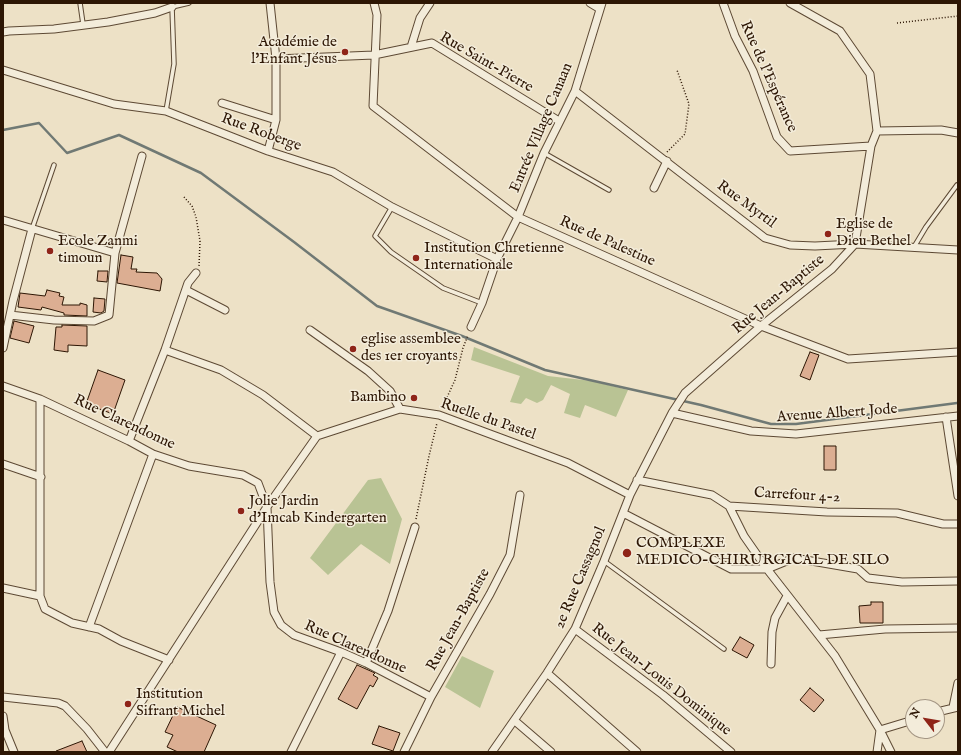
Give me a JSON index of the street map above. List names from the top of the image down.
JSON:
{
  "streets": {
    "street": [
      "Rue Saint-Pierre",
      "Rue de l'Espérance",
      "Entrée Village Canaan",
      "Rue Roberge",
      "Rue Myrtil",
      "Rue de Palestine",
      "Rue Jean-Baptiste",
      "Avenue Albert Jode",
      "Ruelle du Pastel",
      "Rue Clarendonne",
      "Carrefour 4-2",
      "2e Rue Cassagnol",
      "Rue Jean-Louis Dominique"
    ]
  },
  "crossings": [
    ["Rue Saint-Pierre", "Entrée Village Canaan"],
    ["Rue Saint-Pierre", "Rue de Palestine"],
    ["Entrée Village Canaan", "Rue Roberge"],
    ["Entrée Village Canaan", "Rue Myrtil"],
    ["Entrée Village Canaan", "Rue de Palestine"],
    ["Rue Myrtil", "Rue Jean-Baptiste"],
    ["Rue de Palestine", "Rue Jean-Baptiste"],
    ["Rue Jean-Baptiste", "Rue Clarendonne"],
    ["Rue Jean-Baptiste", "2e Rue Cassagnol"],
    ["Avenue Albert Jode", "2e Rue Cassagnol"],
    ["Ruelle du Pastel", "2e Rue Cassagnol"],
    ["Carrefour 4-2", "2e Rue Cassagnol"],
    ["2e Rue Cassagnol", "Rue Jean-Louis Dominique"]
  ],
  "places": [
    "Académie de l'Enfant Jésus",
    "Eglise de Dieu Bethel",
    "Ecole Zanmi timoun",
    "Institution Chretienne Internationale",
    "eglise assemblee des 1er croyants",
    "Bambino",
    "Jolie Jardin d'Imcab Kindergarten",
    "COMPLEXE MEDICO-CHIRURGICAL DE SILO",
    "Institution Sifrant Michel"
  ],
  "north": "top left"
}
